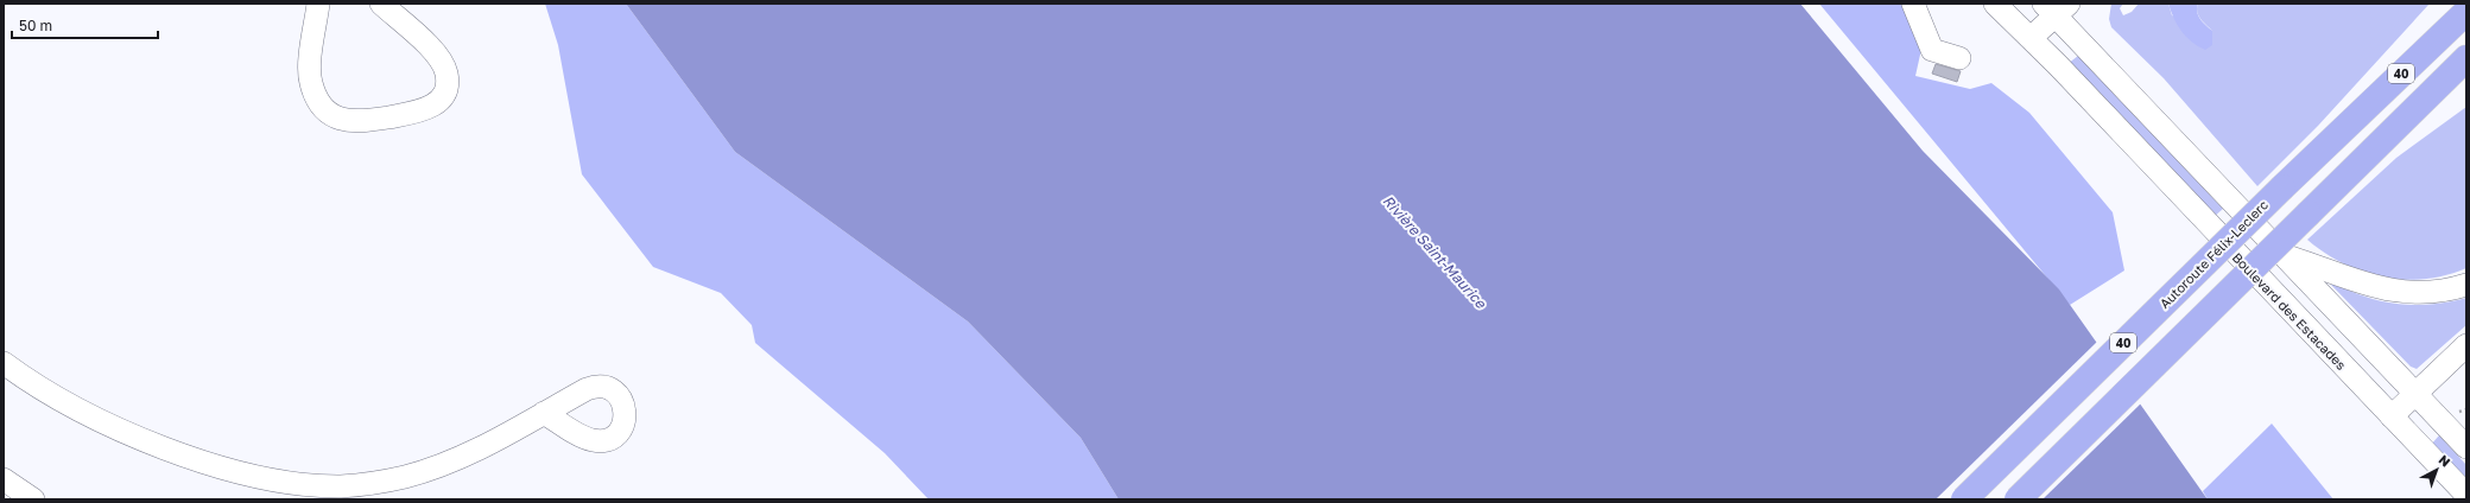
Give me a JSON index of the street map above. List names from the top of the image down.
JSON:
{
  "streets": {
    "highway": ["40", "Autoroute Félix-Leclerc"],
    "street": ["Boulevard des Estacades"]
  },
  "water": ["Rivière Saint-Maurice"],
  "scale_bar": "50 m",
  "north": "top right"
}
